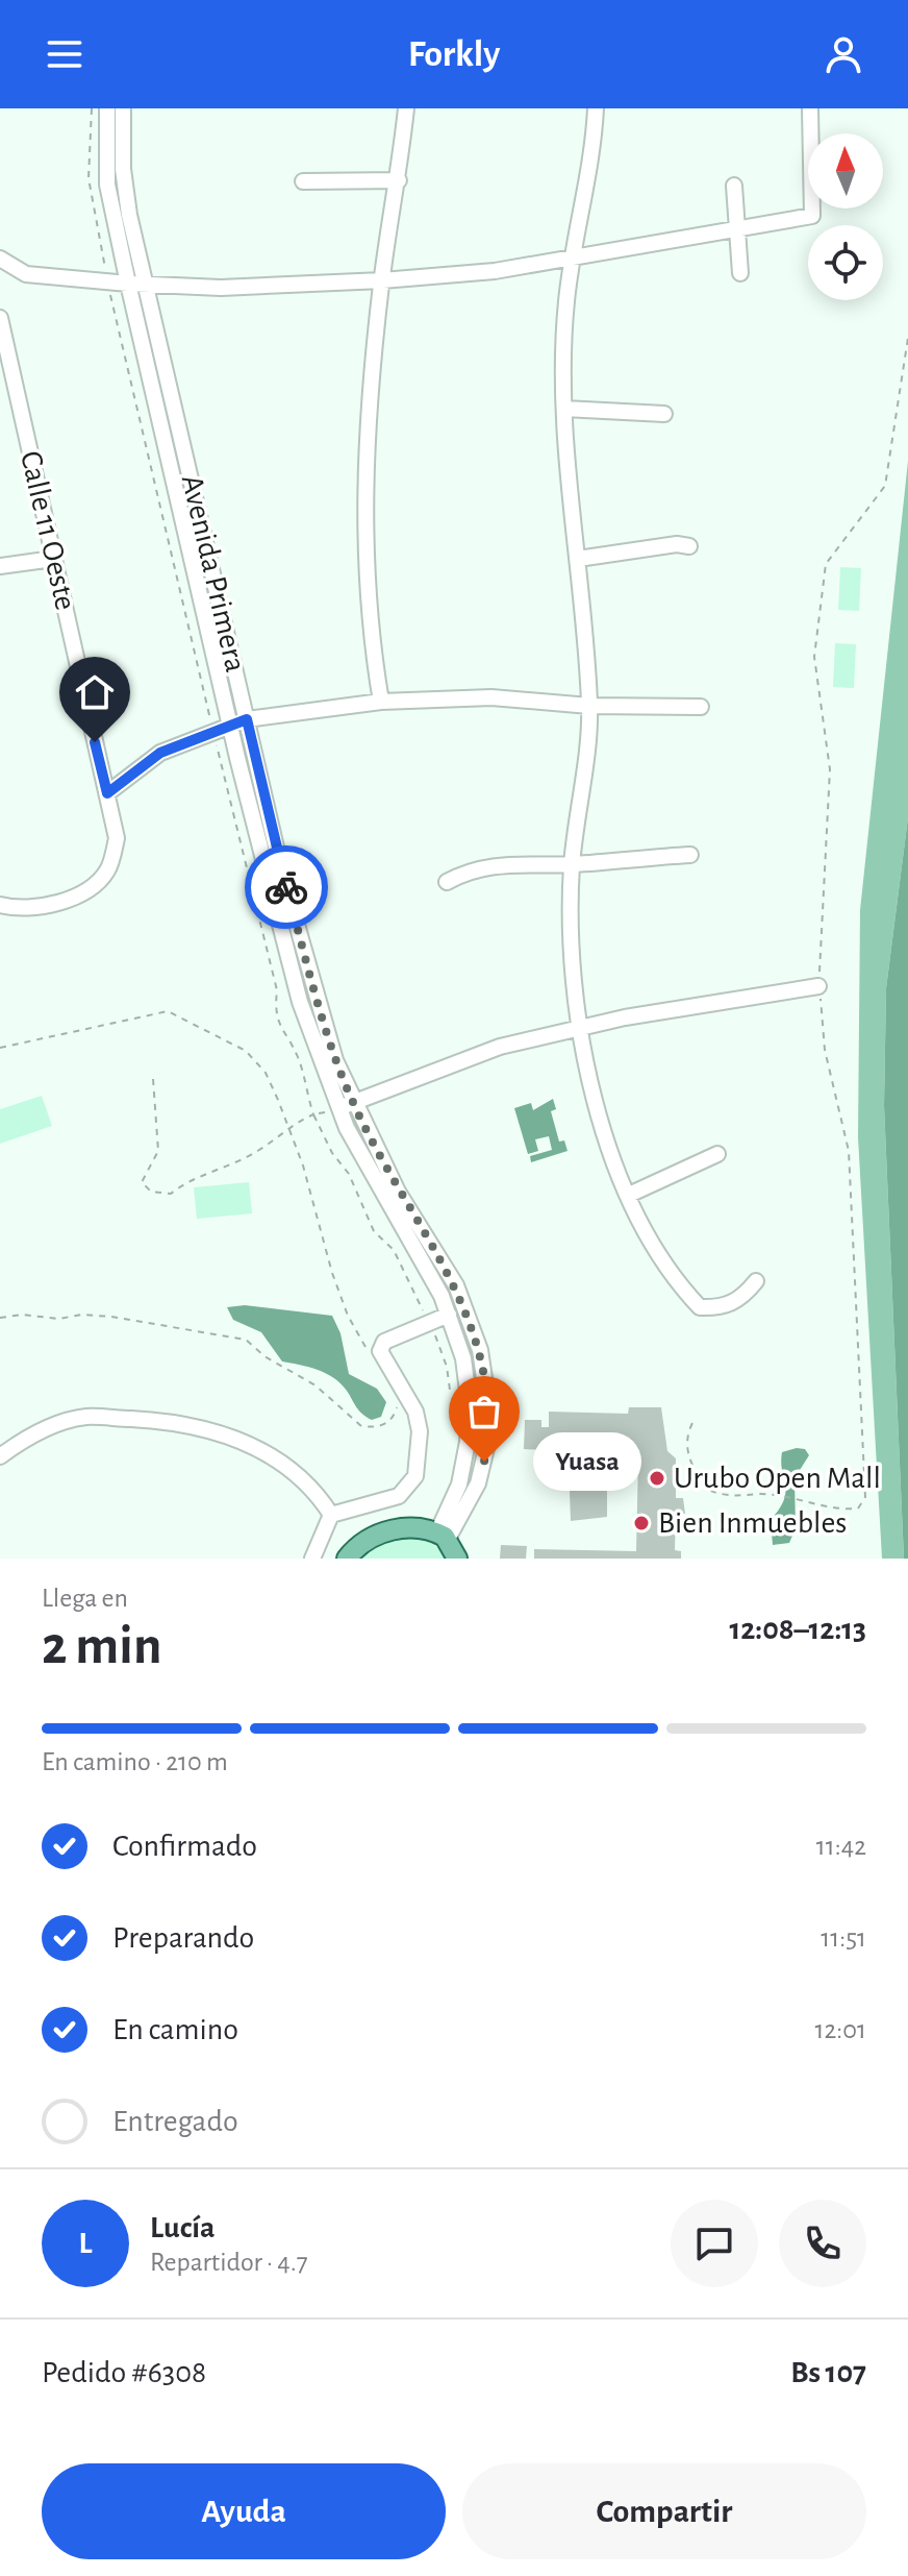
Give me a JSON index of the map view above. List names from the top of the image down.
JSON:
{
  "streets": {
    "street": ["Calle 11 Oeste", "Avenida Primera"]
  },
  "places": ["Yuasa", "Urubo Open Mall", "Bien Inmuebles"],
  "north": "top",
  "page": {
    "header": "Forkly",
    "bubble": "Yuasa",
    "heading": ["2 min", "Llega en", "12:08–12:13"],
    "panel": [
      "Lucía",
      "Repartidor · 4.7",
      "Pedido #6308",
      "Bs 107"
    ],
    "bar": "En camino · 210 m",
    "list": [
      ["Confirmado", "11:42"],
      ["Preparando", "11:51"],
      ["En camino", "12:01"],
      "Entregado"
    ],
    "round": "L",
    "buttons": ["Ayuda", "Compartir"]
  }
}
